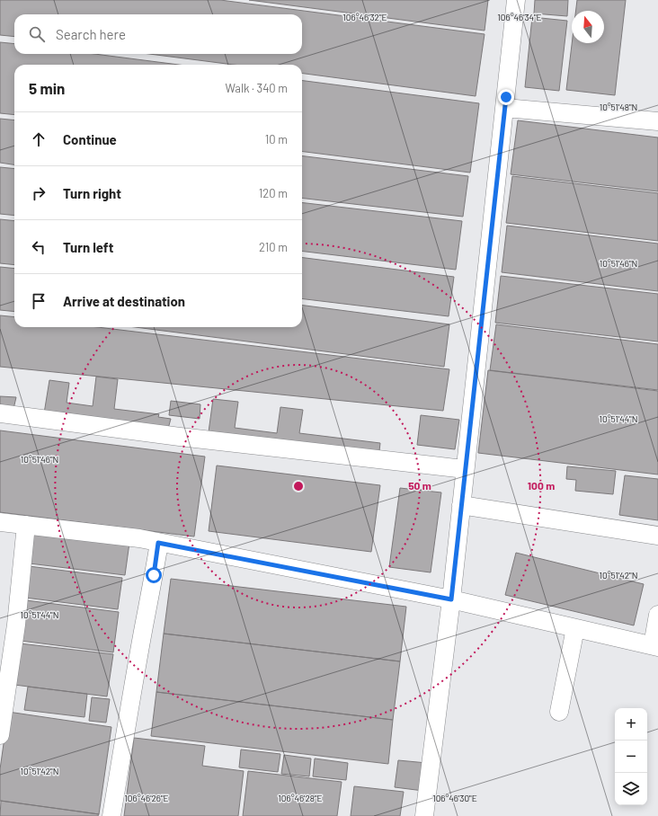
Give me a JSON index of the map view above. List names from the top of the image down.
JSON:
{
  "north": "top",
  "page": {
    "search": "Search here",
    "heading": ["5 min", "Walk · 340 m"],
    "list": [
      ["Continue", "10 m"],
      ["Turn right", "120 m"],
      ["Turn left", "210 m"],
      "Arrive at destination"
    ],
    "map_buttons": ["+", "−"]
  },
  "coordinates": [
    "106°46'34\"E",
    "106°46'32\"E",
    "10°51'48\"N",
    "10°51'46\"N",
    "10°51'44\"N",
    "10°51'42\"N",
    "106°46'26\"E",
    "106°46'28\"E",
    "106°46'30\"E"
  ],
  "rings": ["50 m", "100 m"]
}
